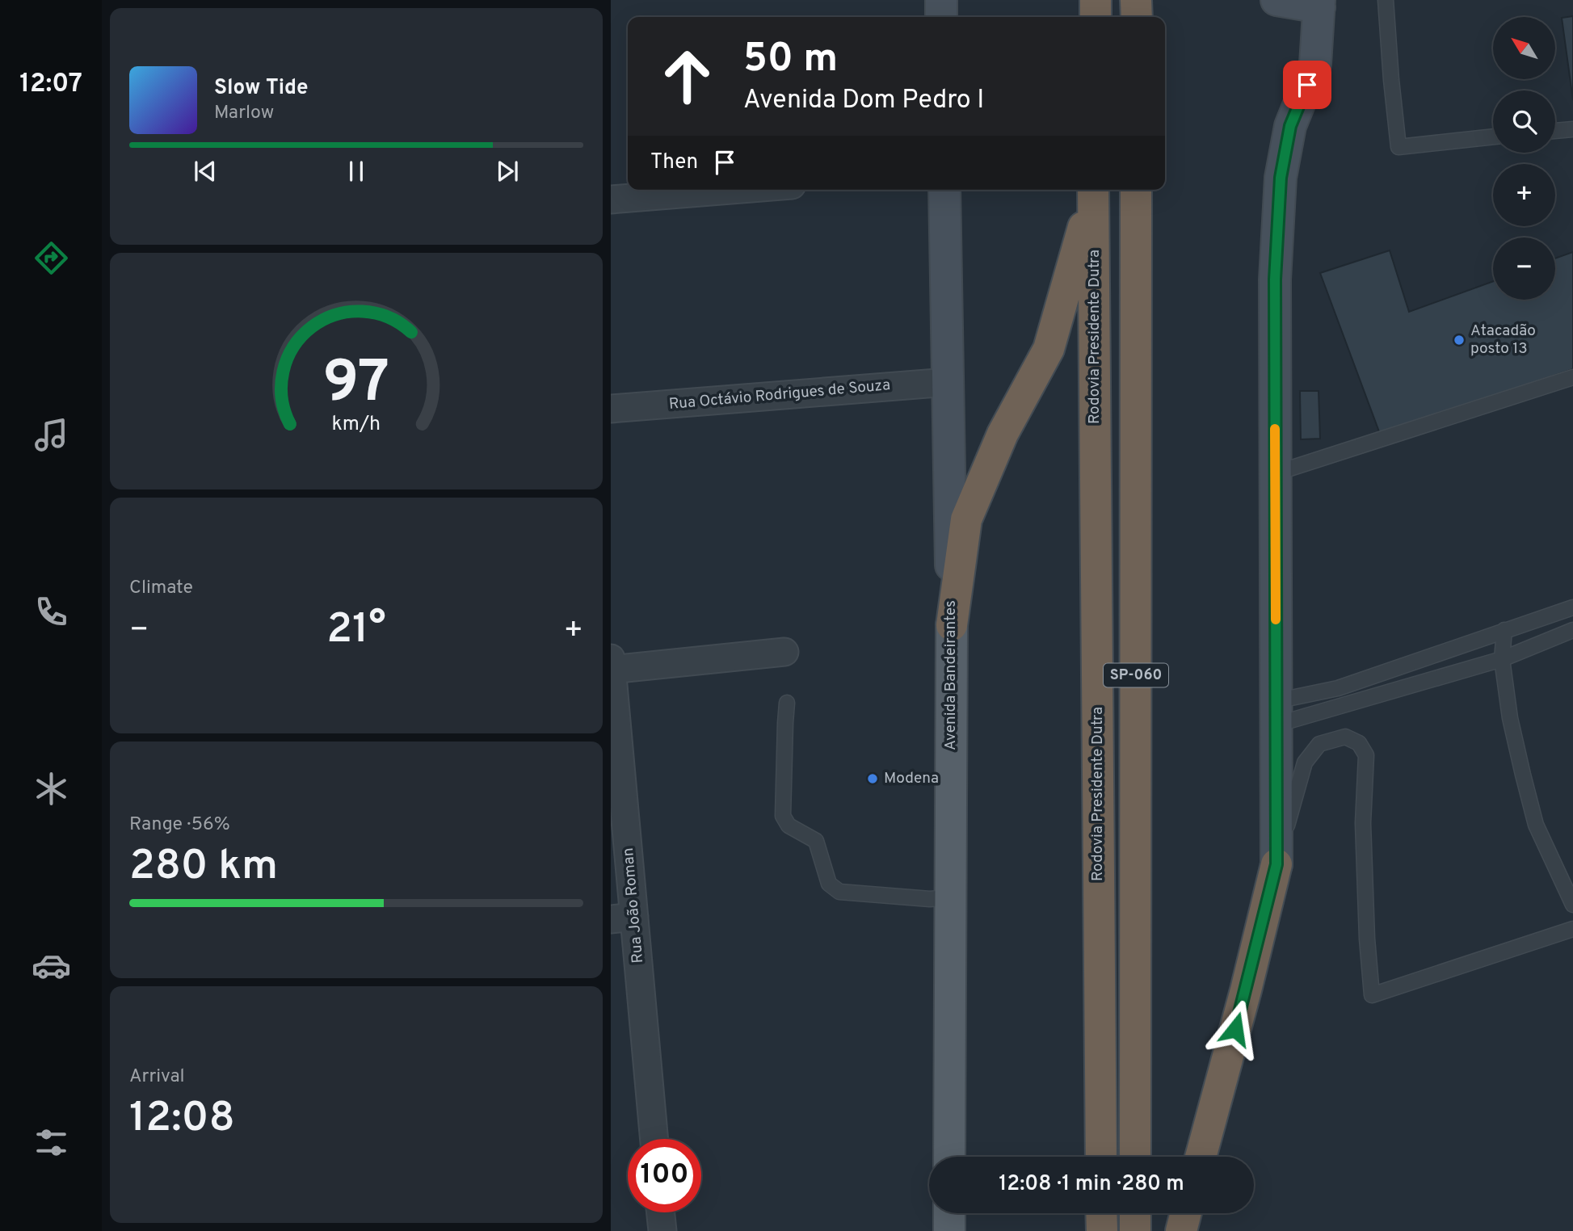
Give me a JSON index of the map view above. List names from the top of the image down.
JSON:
{
  "streets": {
    "highway": ["Rodovia Presidente Dutra", "SP-060"],
    "main road": ["Avenida Bandeirantes"],
    "street": ["Rua Octávio Rodrigues de Souza", "Rua João Roman"]
  },
  "crossings": [
    ["Rua Octávio Rodrigues de Souza", "Avenida Bandeirantes"]
  ],
  "places": ["Atacadão posto 13", "Modena"],
  "north": "top left",
  "page": {
    "tabs": "12:07",
    "map_buttons": ["+", "−"],
    "turn": ["50 m", "Avenida Dom Pedro I"],
    "song": ["Slow Tide", "Marlow"],
    "then": "Then",
    "tile": [
      "Climate",
      ["Range · 56%", "280 km"],
      ["Arrival", "12:08"]
    ],
    "heat": ["−", "21°", "+"],
    "limit": "100",
    "trip": "12:08 · 1 min · 280 m",
    "gauge": ["97", "km/h"]
  }
}
